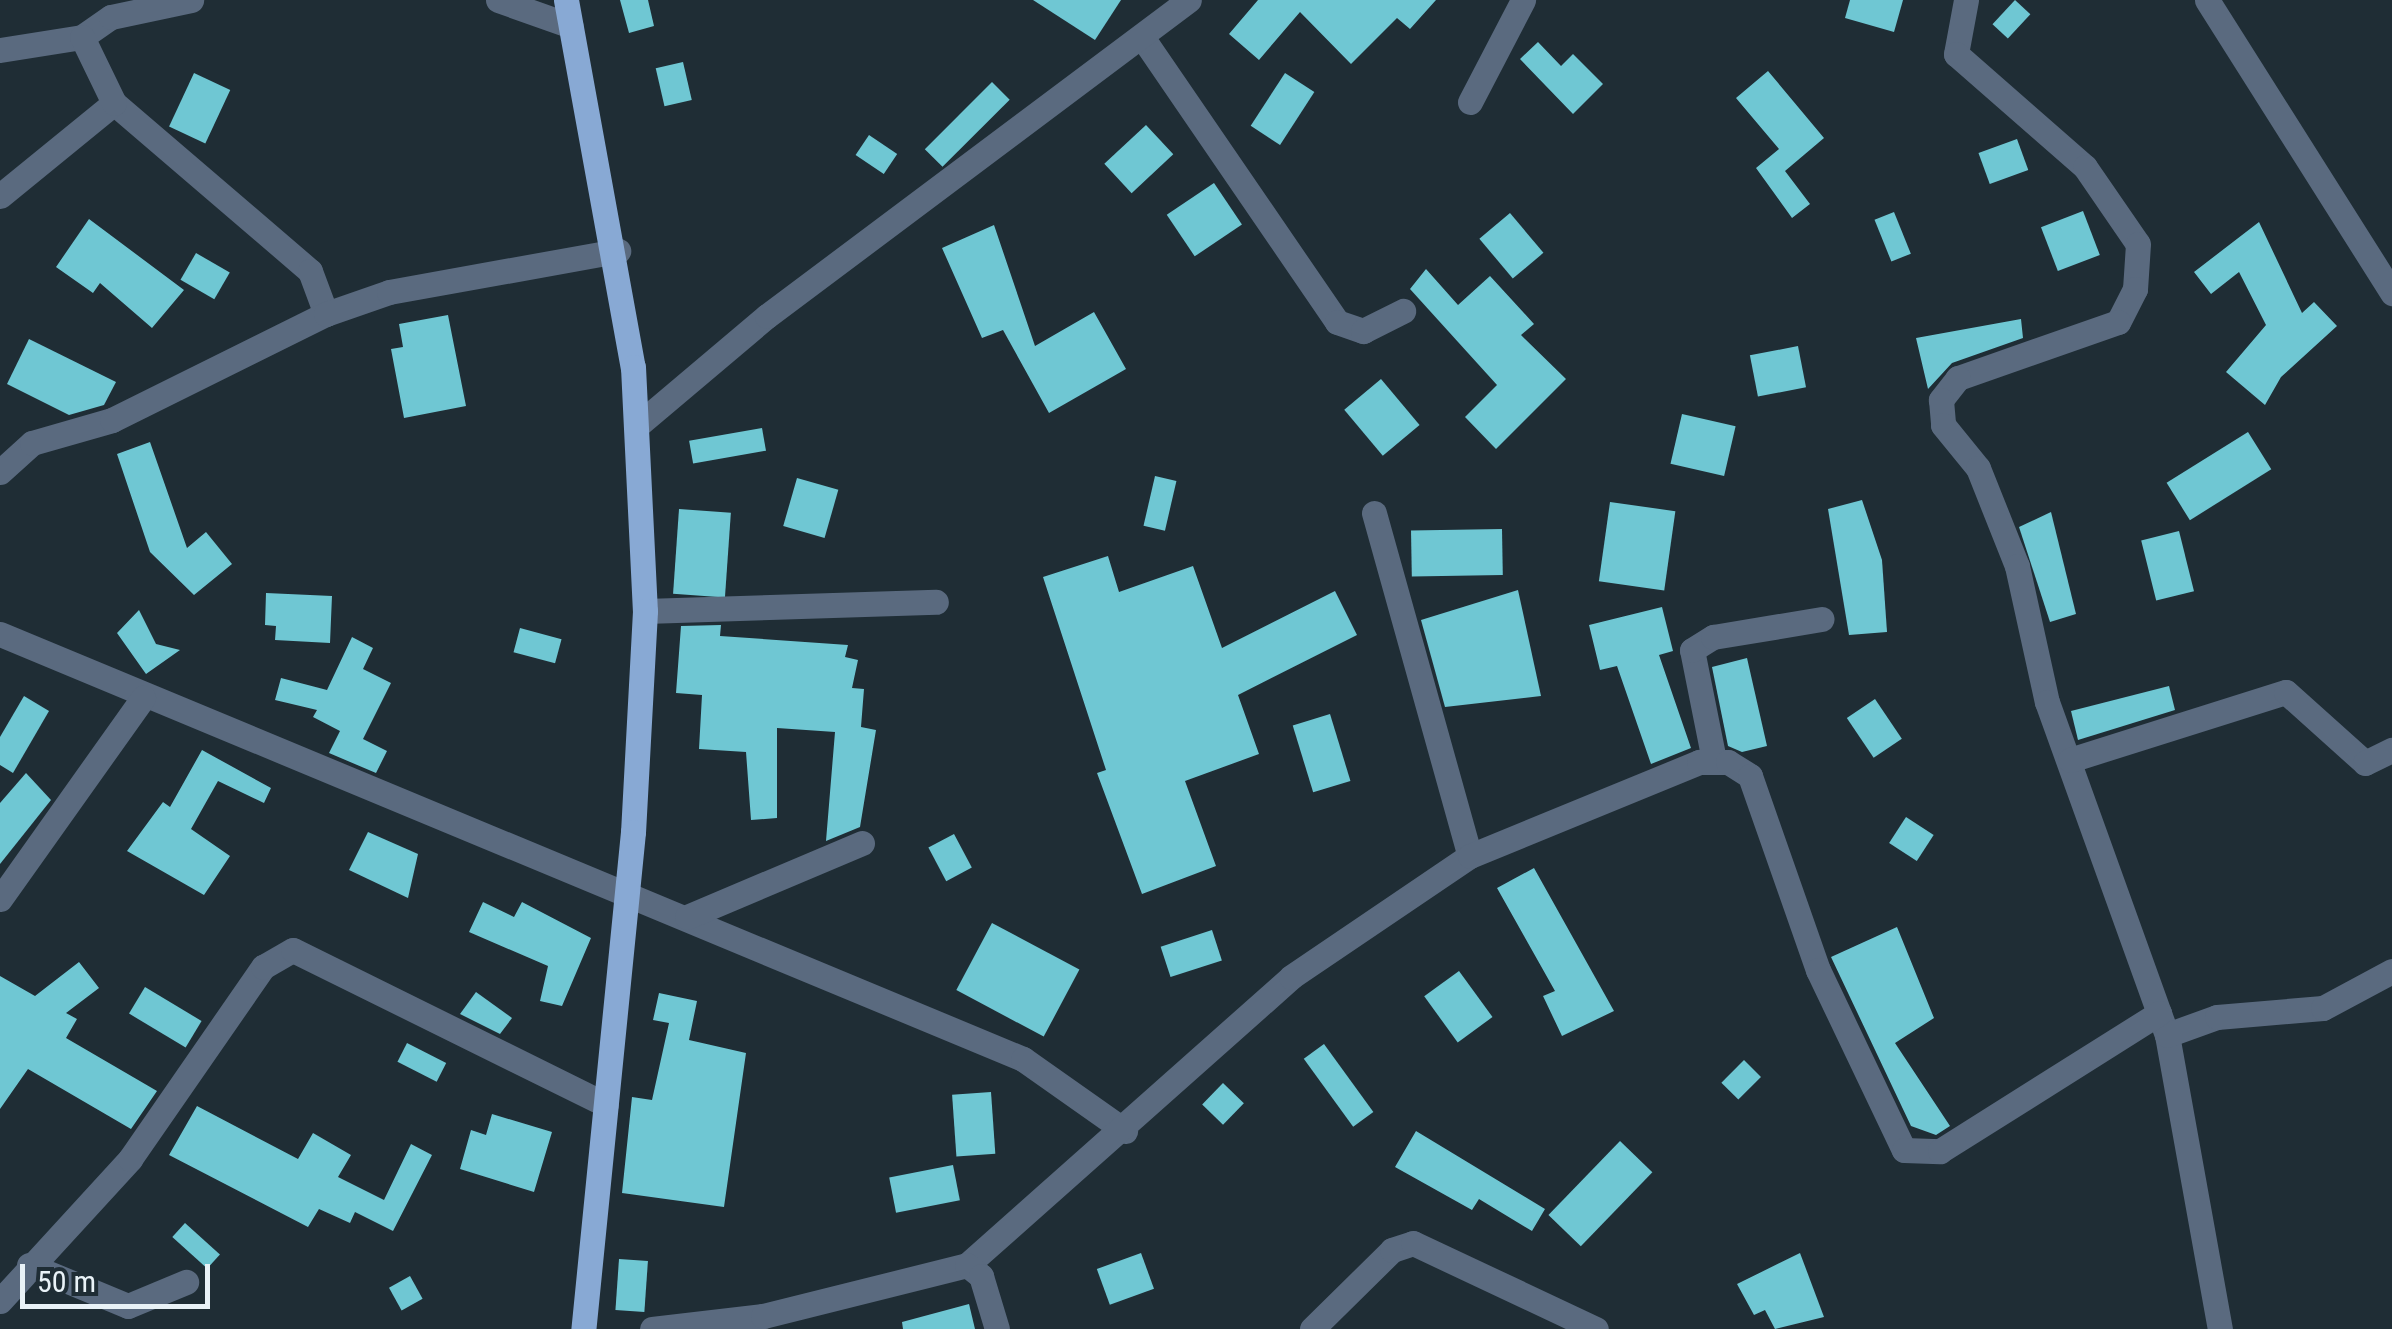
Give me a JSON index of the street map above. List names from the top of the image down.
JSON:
{
  "scale_bar": "50 m"
}
